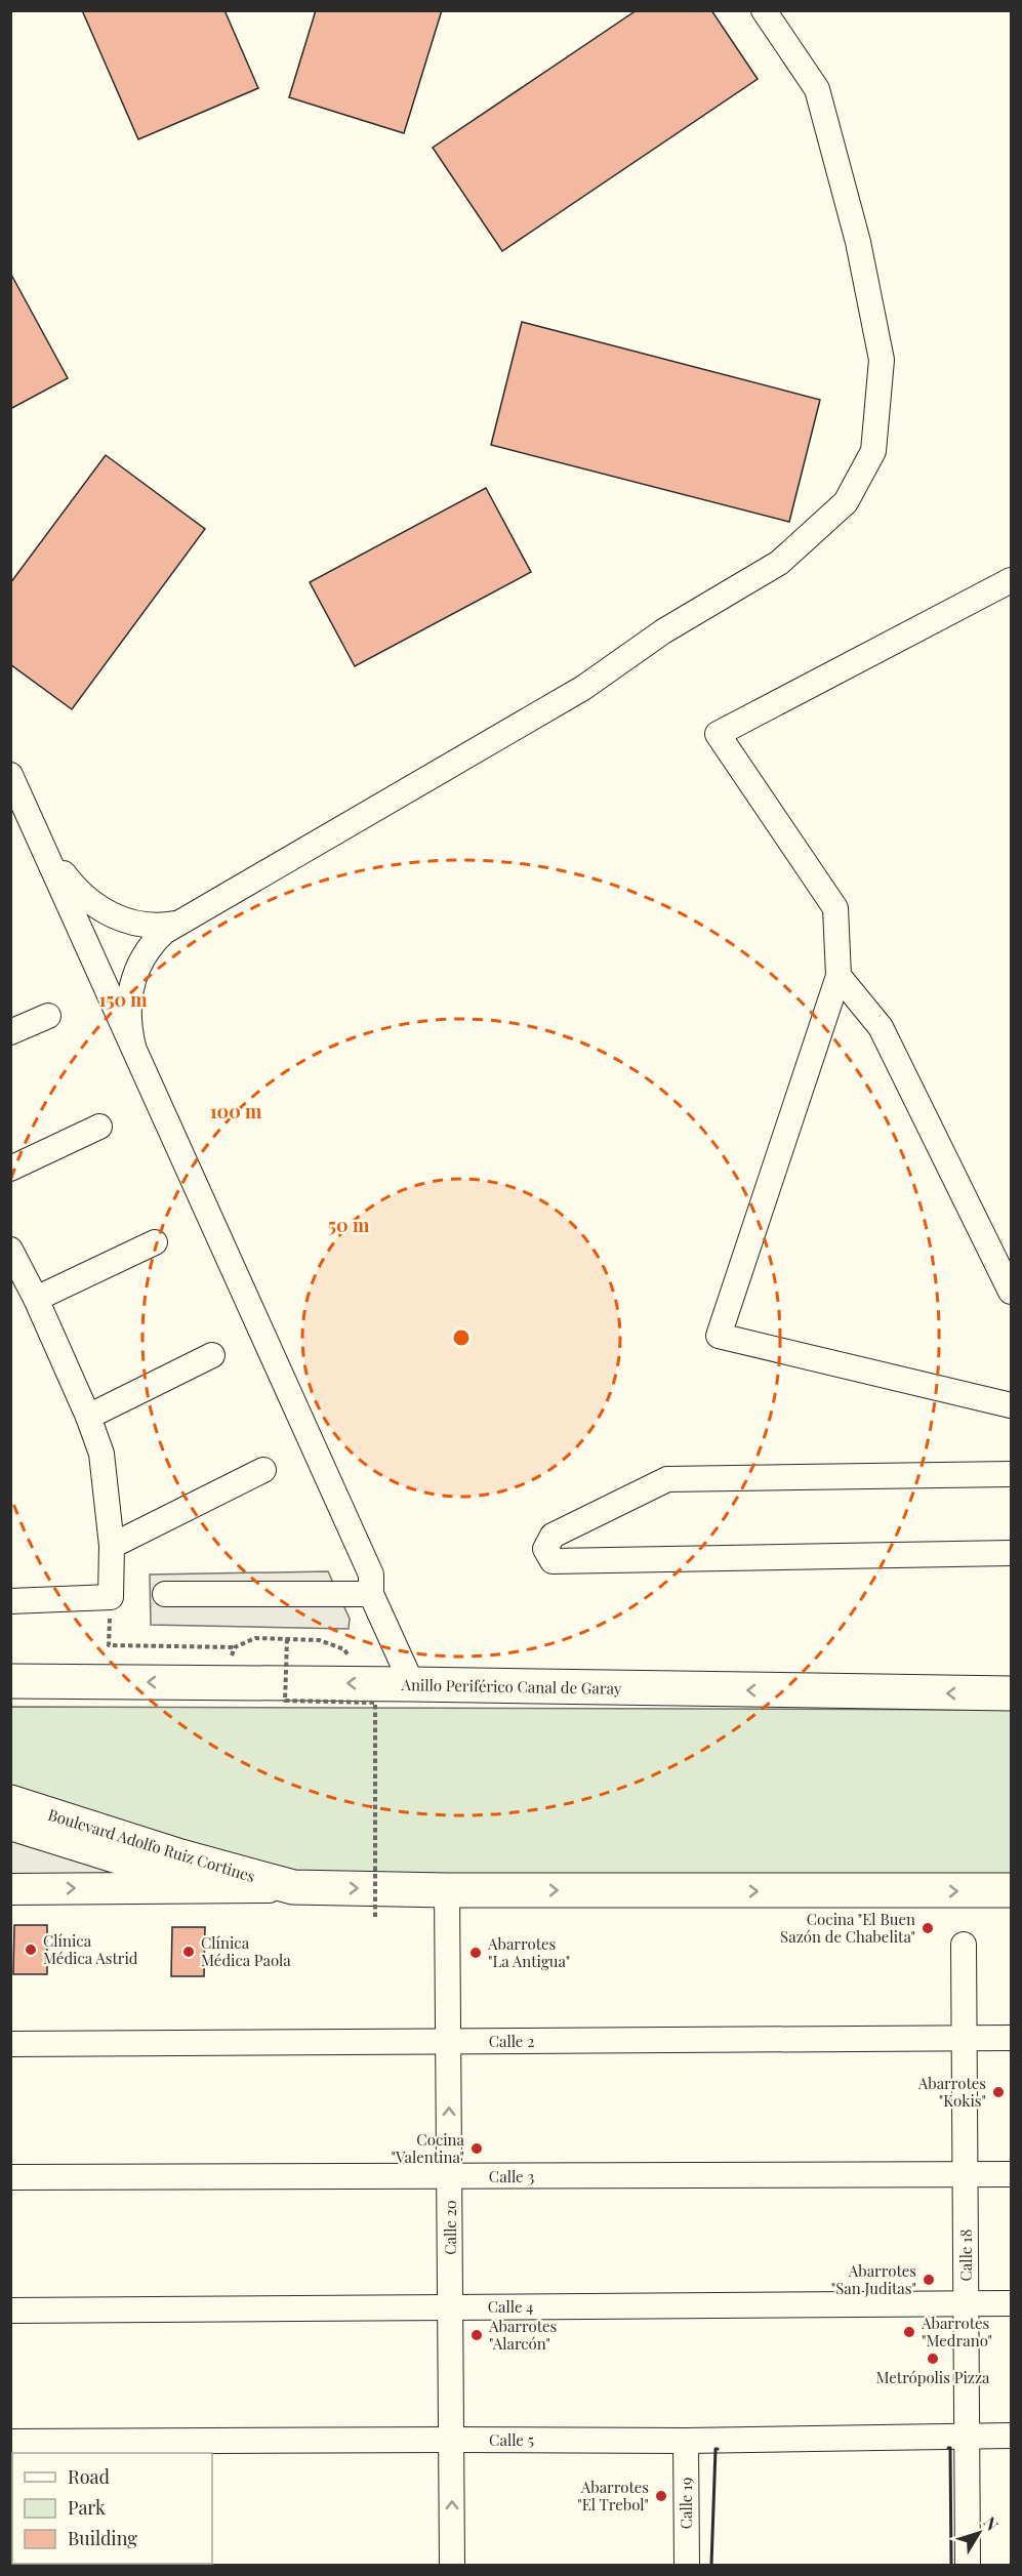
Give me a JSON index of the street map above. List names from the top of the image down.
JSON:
{
  "streets": {
    "highway": ["Anillo Periférico Canal de Garay", "Boulevard Adolfo Ruiz Cortines"],
    "street": [
      "Calle 2",
      "Calle 3",
      "Calle 20",
      "Calle 18",
      "Calle 4",
      "Calle 5",
      "Calle 19"
    ]
  },
  "crossings": [
    ["Calle 2", "Calle 20"],
    ["Calle 2", "Calle 18"],
    ["Calle 3", "Calle 20"],
    ["Calle 3", "Calle 18"],
    ["Calle 20", "Calle 4"],
    ["Calle 20", "Calle 5"],
    ["Calle 18", "Calle 4"],
    ["Calle 18", "Calle 5"],
    ["Calle 5", "Calle 19"]
  ],
  "one_way": ["Calle 20"],
  "places": [
    "Cocina \"El Buen Sazón de Chabelita\"",
    "Clínica Médica Astrid",
    "Clínica Médica Paola",
    "Abarrotes \"La Antigua\"",
    "Abarrotes \"Kokis\"",
    "Cocina \"Valentina\"",
    "Abarrotes \"San Juditas\"",
    "Abarrotes \"Medrano\"",
    "Abarrotes \"Alarcón\"",
    "Metrópolis Pizza",
    "Abarrotes \"El Trebol\""
  ],
  "legend": ["Road", "Park", "Building"],
  "north": "top right",
  "rings": ["150 m", "100 m", "50 m"]
}
